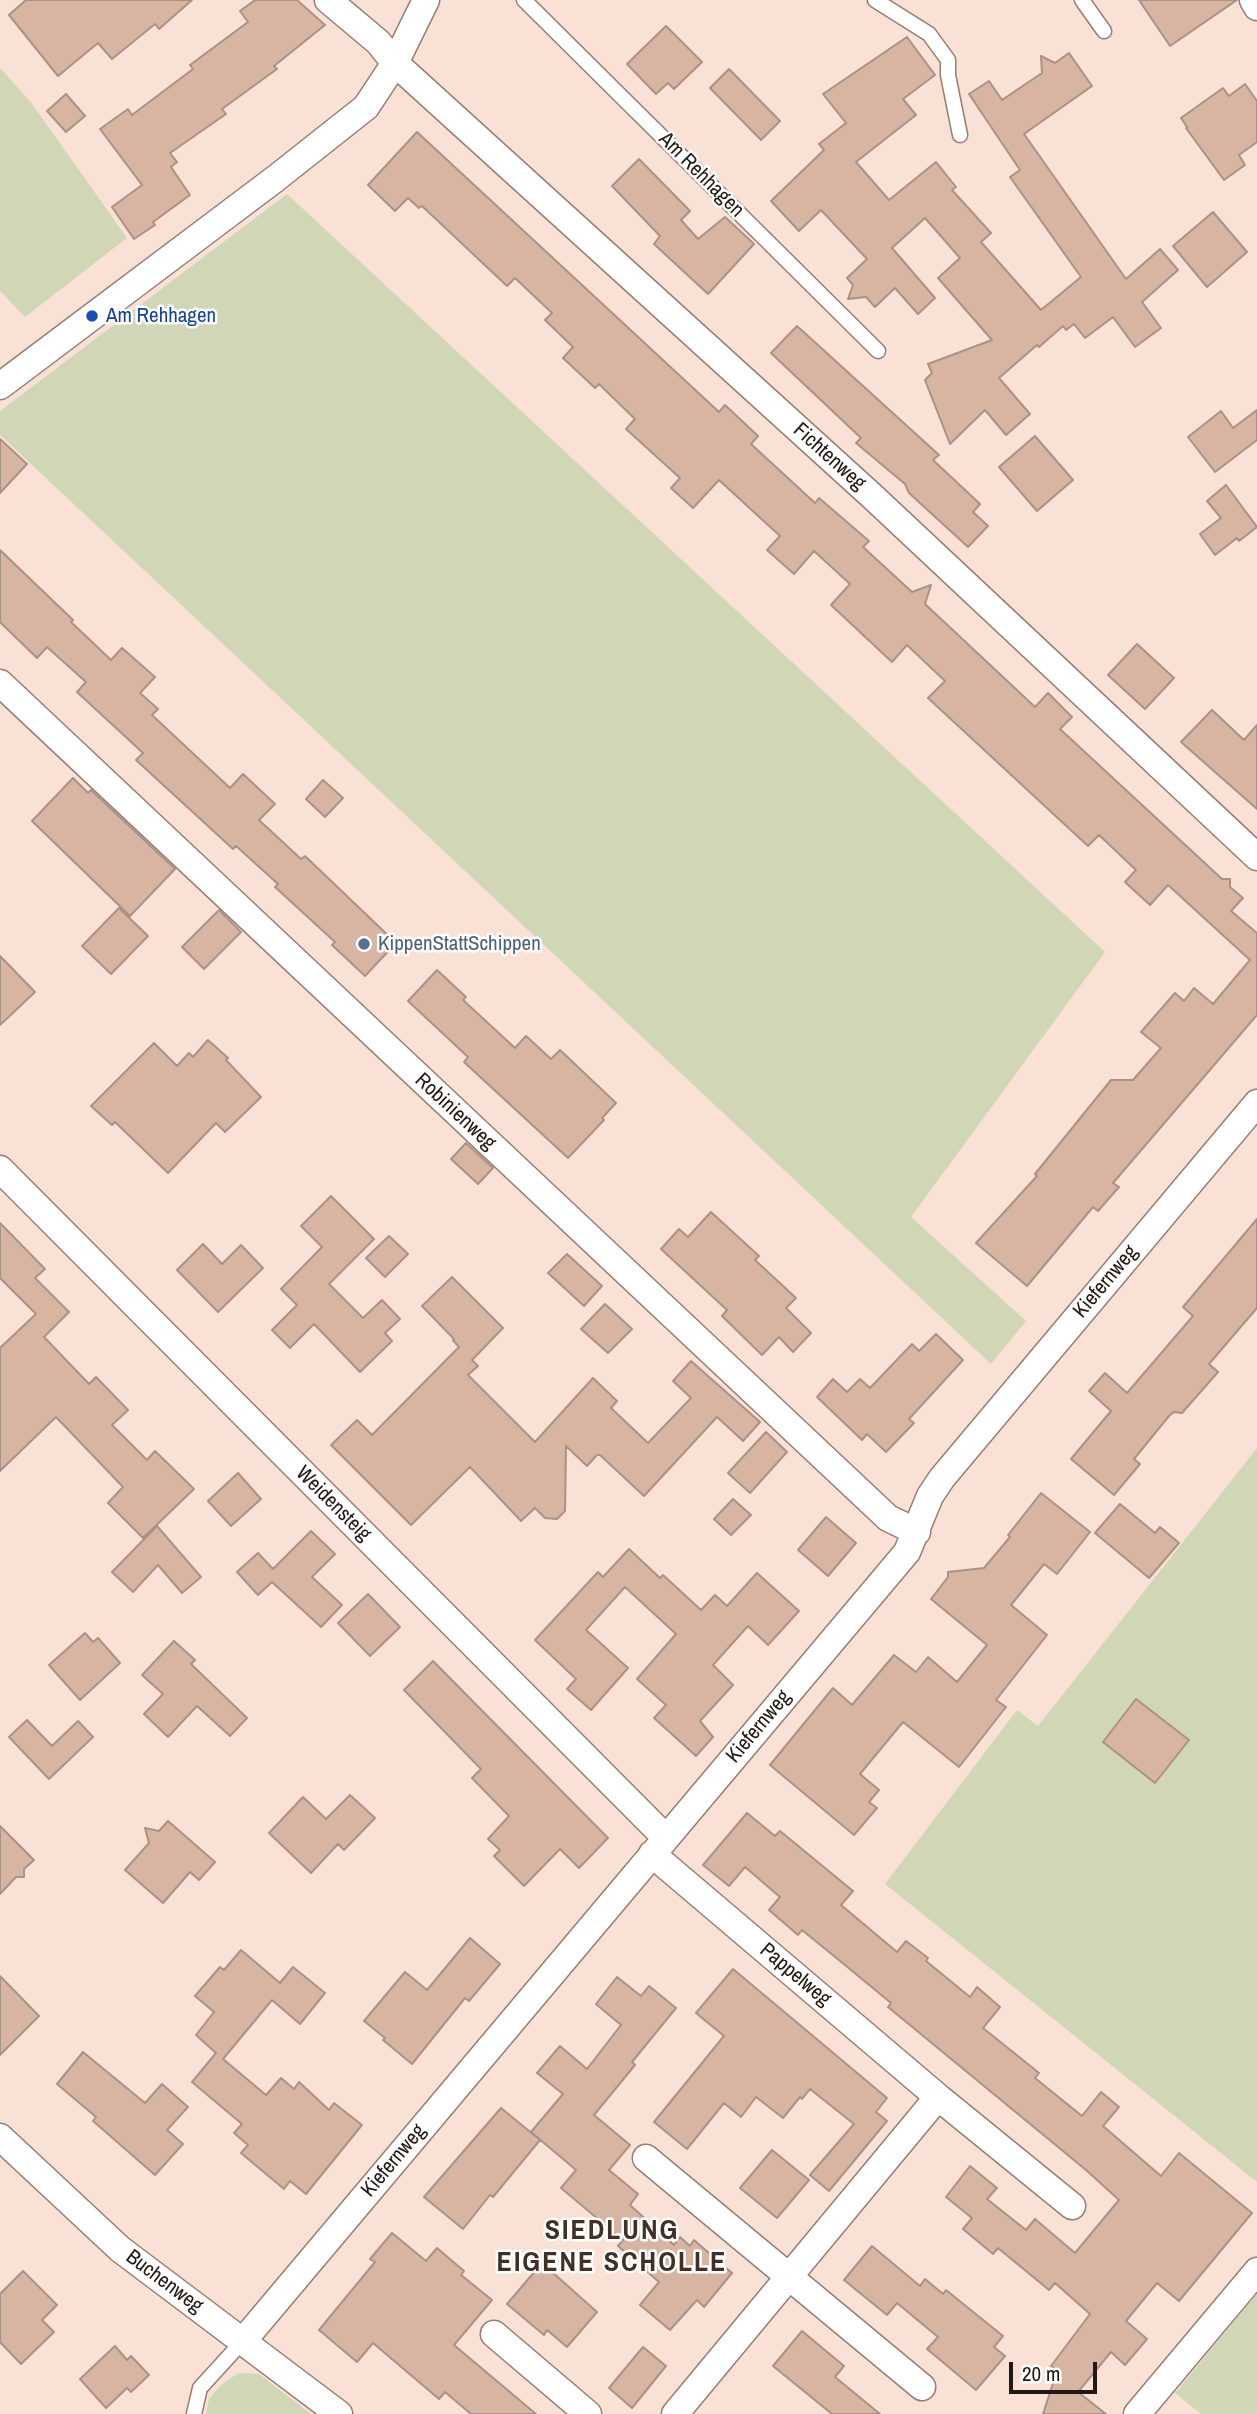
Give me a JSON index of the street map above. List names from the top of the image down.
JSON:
{
  "streets": {
    "street": [
      "Fichtenweg",
      "Robinienweg",
      "Kiefernweg",
      "Weidensteig",
      "Pappelweg",
      "Buchenweg"
    ],
    "lane": ["Am Rehhagen"]
  },
  "crossings": [
    ["Robinienweg", "Kiefernweg"],
    ["Kiefernweg", "Weidensteig"],
    ["Kiefernweg", "Pappelweg"],
    ["Kiefernweg", "Buchenweg"],
    ["Weidensteig", "Pappelweg"]
  ],
  "districts": ["SIEDLUNG EIGENE SCHOLLE"],
  "places": ["Am Rehhagen", "KippenStattSchippen"],
  "scale_bar": "20 m"
}
